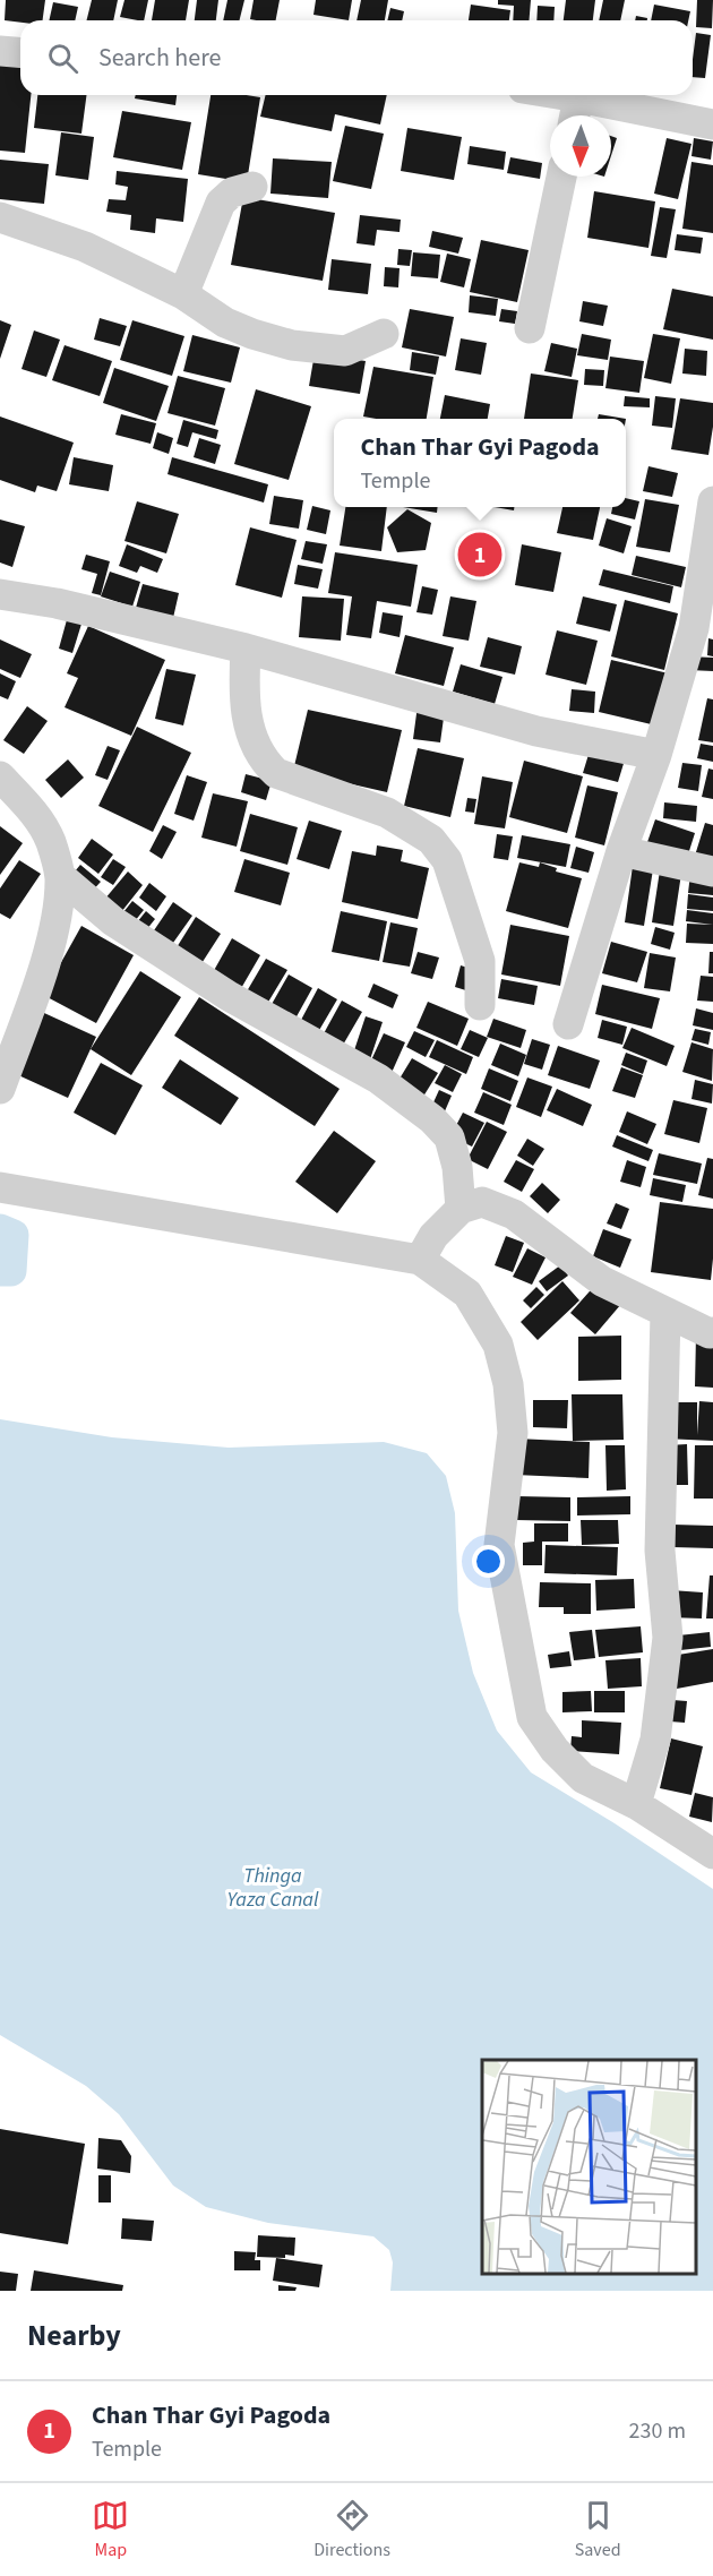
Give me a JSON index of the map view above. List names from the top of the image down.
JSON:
{
  "water": ["Thinga Yaza Canal"],
  "north": "bottom",
  "page": {
    "search": "Search here",
    "popup": ["Chan Thar Gyi Pagoda", "Temple"],
    "pins": "1",
    "heading": "Nearby",
    "list": [
      {
        "mark": "1",
        "name": "Chan Thar Gyi Pagoda",
        "note": "Temple",
        "value": "230 m"
      }
    ],
    "nav": ["Map", "Directions", "Saved"]
  }
}
